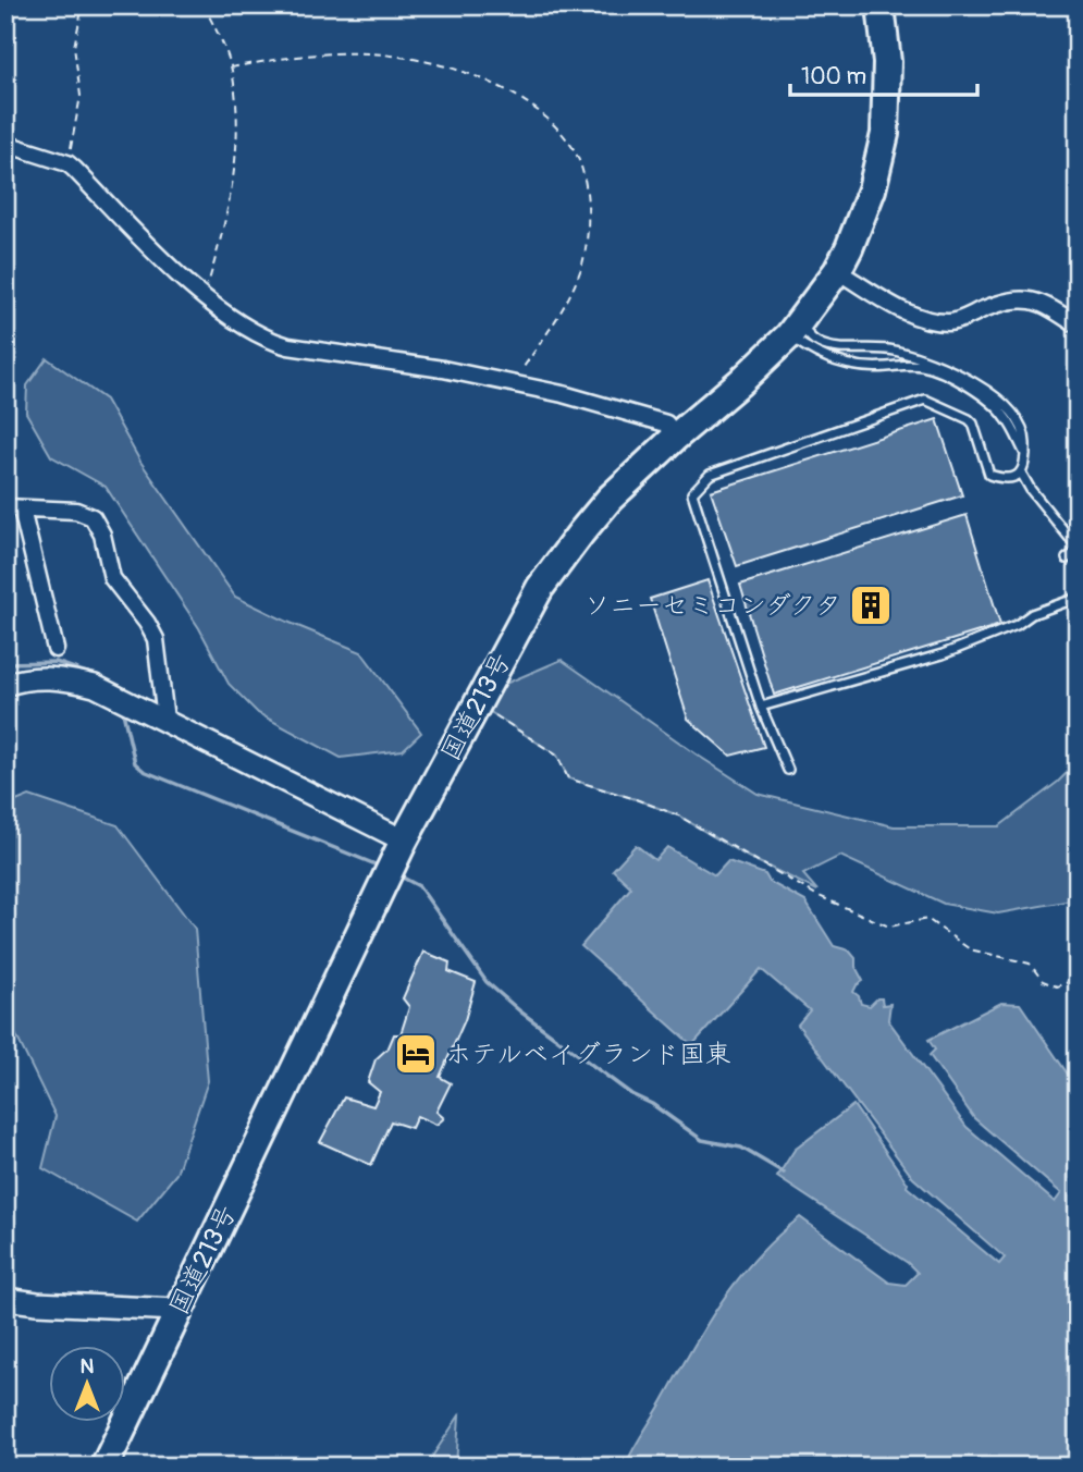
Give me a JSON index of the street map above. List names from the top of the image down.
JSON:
{
  "streets": {
    "highway": ["国道213号"]
  },
  "places": {
    "building": ["ソニーセミコンダクタ"],
    "hotel": ["ホテルベイグランド国東"]
  },
  "scale_bar": "100 m",
  "north": "top"
}
